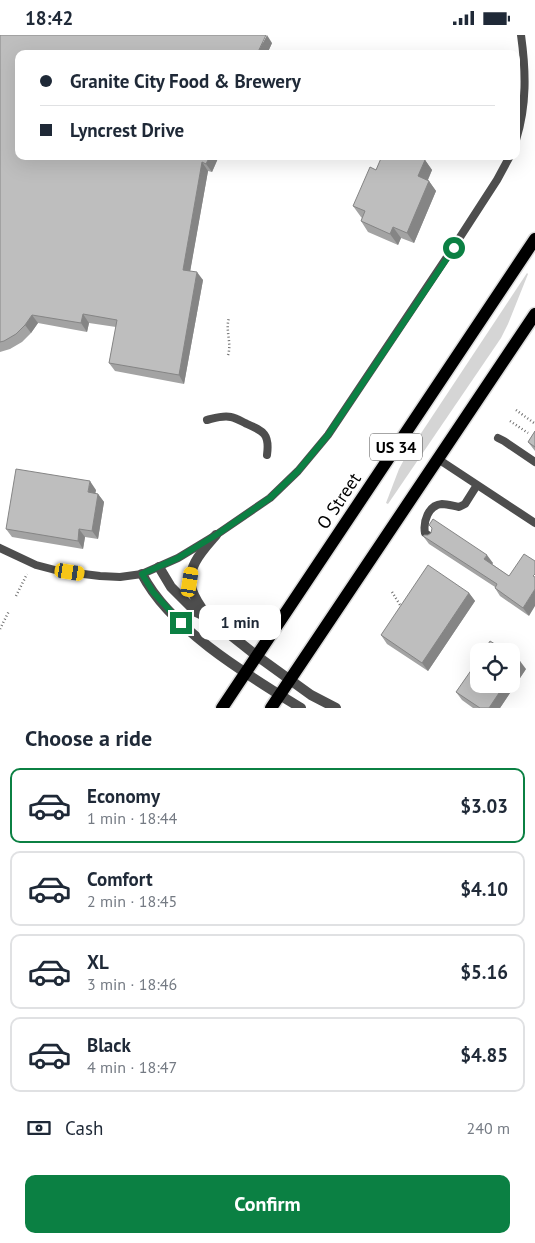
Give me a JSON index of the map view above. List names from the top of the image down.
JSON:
{
  "streets": {
    "main road": ["US 34", "O Street"]
  },
  "page": {
    "status": "18:42",
    "banner": ["Granite City Food & Brewery", "Lyncrest Drive"],
    "bubble": "1 min",
    "heading": "Choose a ride",
    "list": [
      {
        "name": "Economy",
        "note": "1 min · 18:44",
        "value": "$3.03"
      },
      {
        "name": "Comfort",
        "note": "2 min · 18:45",
        "value": "$4.10"
      },
      {
        "name": "XL",
        "note": "3 min · 18:46",
        "value": "$5.16"
      },
      {
        "name": "Black",
        "note": "4 min · 18:47",
        "value": "$4.85"
      }
    ],
    "pay": ["Cash", "240 m"],
    "buttons": "Confirm"
  }
}
